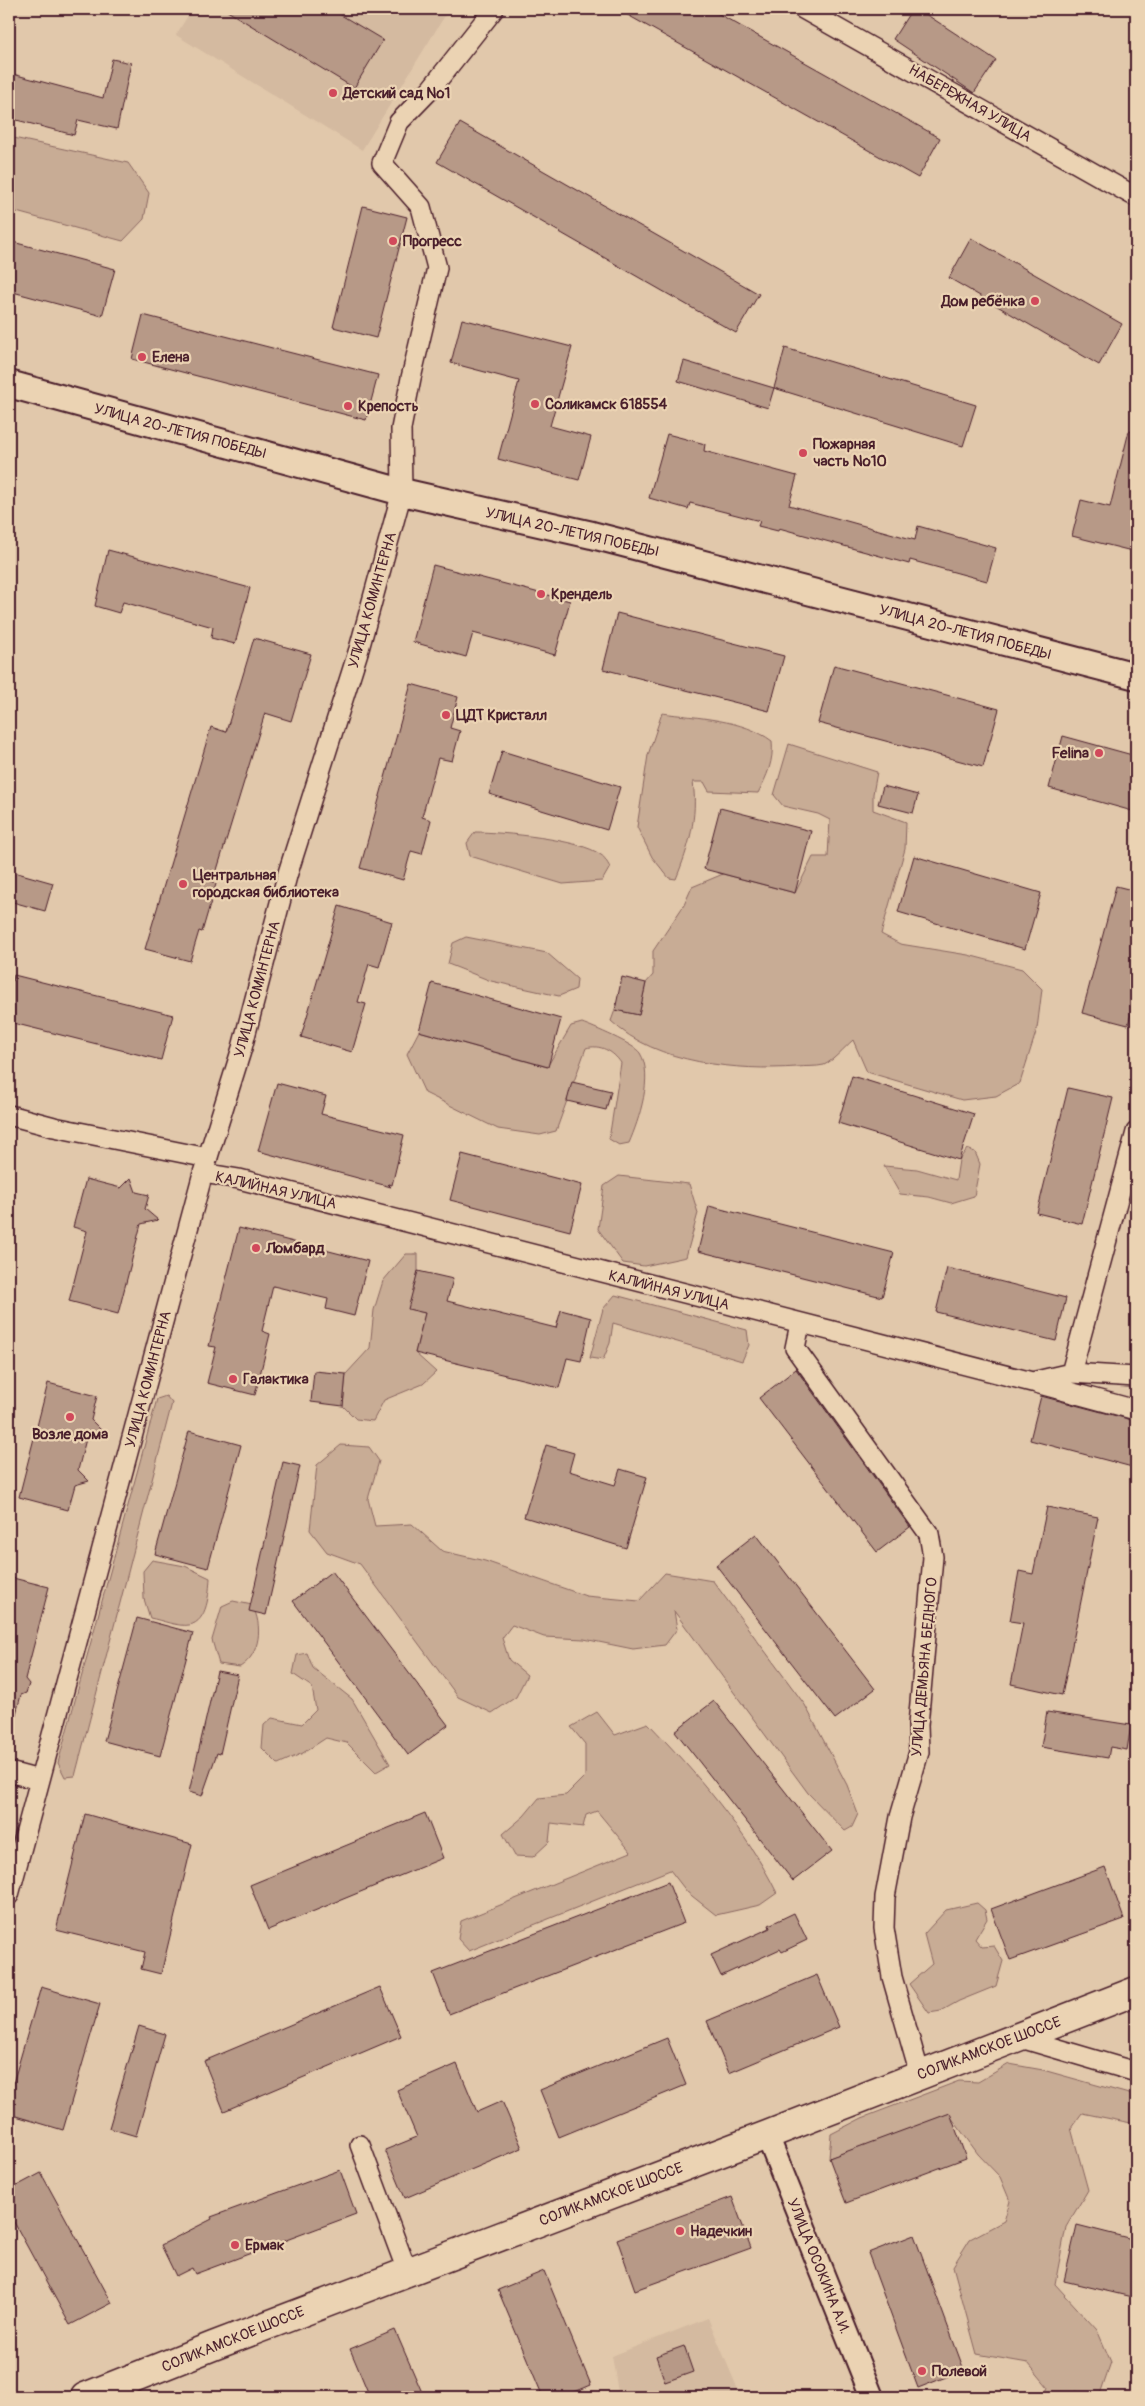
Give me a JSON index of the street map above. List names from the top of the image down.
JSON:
{
  "streets": {
    "highway": ["СОЛИКАМСКОЕ ШОССЕ"],
    "main road": ["УЛИЦА 20-ЛЕТИЯ ПОБЕДЫ"],
    "street": [
      "НАБЕРЕЖНАЯ УЛИЦА",
      "УЛИЦА КОМИНТЕРНА",
      "КАЛИЙНАЯ УЛИЦА",
      "УЛИЦА ДЕМЬЯНА БЕДНОГО",
      "УЛИЦА ОСОКИНА А.И."
    ]
  },
  "crossings": [
    ["УЛИЦА 20-ЛЕТИЯ ПОБЕДЫ", "УЛИЦА КОМИНТЕРНА"],
    ["УЛИЦА КОМИНТЕРНА", "КАЛИЙНАЯ УЛИЦА"],
    ["КАЛИЙНАЯ УЛИЦА", "УЛИЦА ДЕМЬЯНА БЕДНОГО"],
    ["УЛИЦА ДЕМЬЯНА БЕДНОГО", "СОЛИКАМСКОЕ ШОССЕ"],
    ["СОЛИКАМСКОЕ ШОССЕ", "УЛИЦА ОСОКИНА А.И."]
  ],
  "places": [
    "Детский сад №1",
    "Прогресс",
    "Дом ребёнка",
    "Елена",
    "Соликамск 618554",
    "Крепость",
    "Пожарная часть №10",
    "Крендель",
    "ЦДТ Кристалл",
    "Felina",
    "Центральная городская библиотека",
    "Ломбард",
    "Галактика",
    "Возле дома",
    "Надечкин",
    "Ермак",
    "Полевой"
  ]
}
